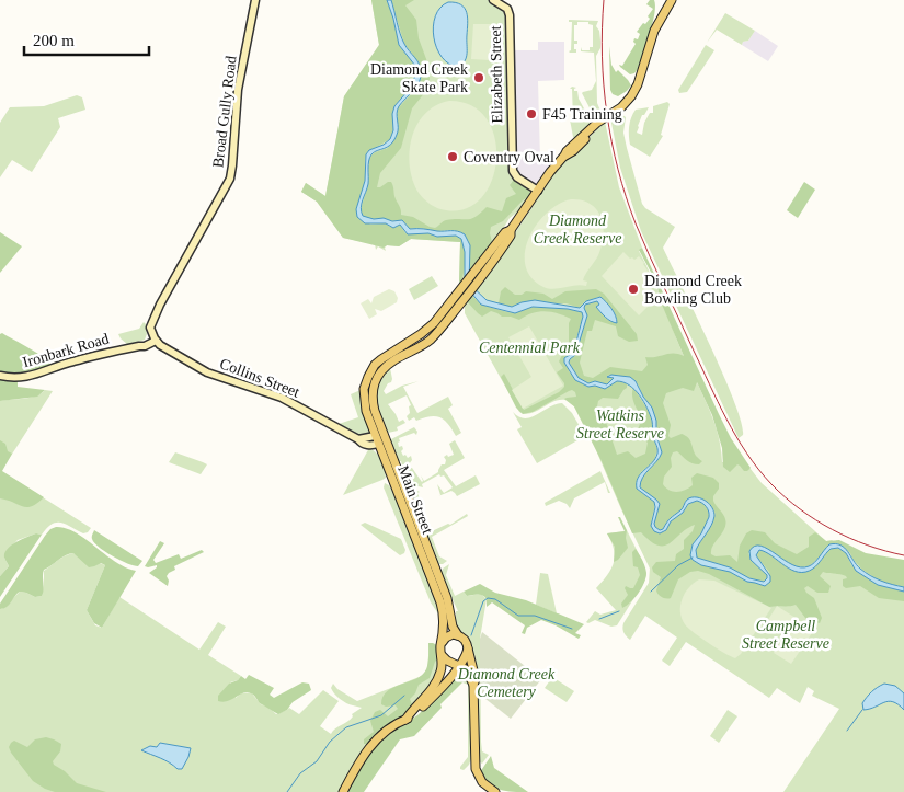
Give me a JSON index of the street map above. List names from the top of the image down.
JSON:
{
  "streets": {
    "main road": ["Main Street"],
    "street": [
      "Elizabeth Street",
      "Broad Gully Road",
      "Ironbark Road",
      "Collins Street"
    ]
  },
  "crossings": [
    ["Broad Gully Road", "Ironbark Road"],
    ["Broad Gully Road", "Collins Street"],
    ["Ironbark Road", "Collins Street"],
    ["Collins Street", "Main Street"]
  ],
  "parks": [
    "Diamond Creek Reserve",
    "Centennial Park",
    "Watkins Street Reserve",
    "Campbell Street Reserve",
    "Diamond Creek Cemetery"
  ],
  "places": [
    "Diamond Creek Skate Park",
    "F45 Training",
    "Coventry Oval",
    "Diamond Creek Bowling Club"
  ],
  "scale_bar": "200 m"
}
